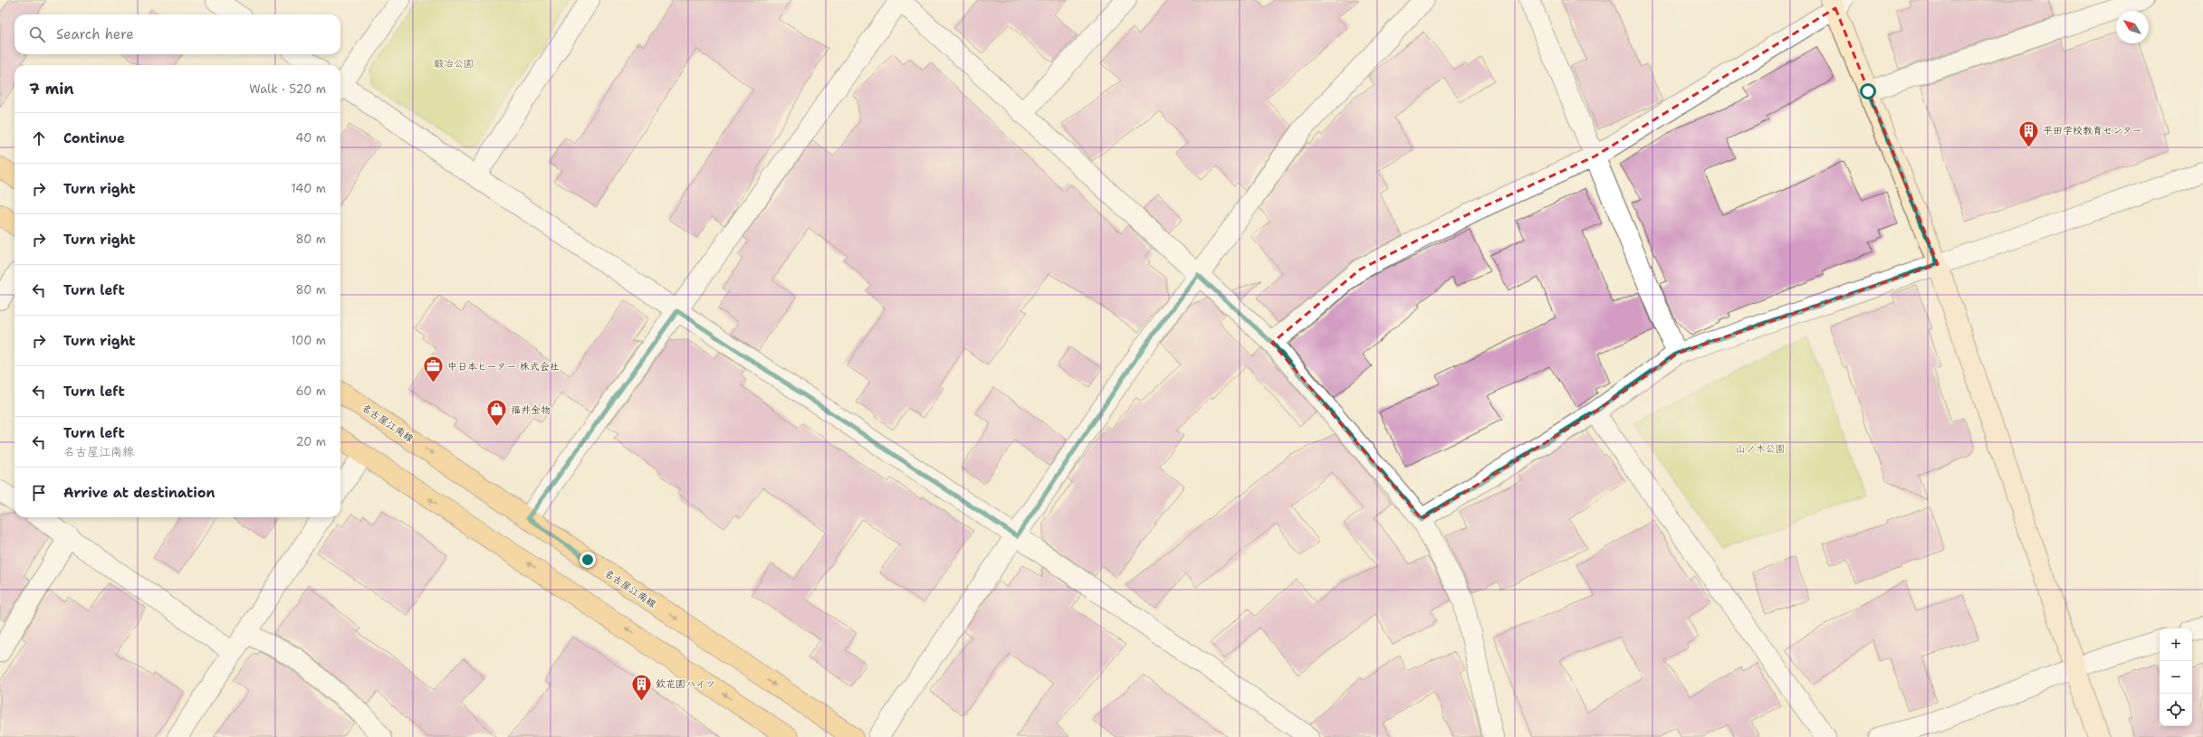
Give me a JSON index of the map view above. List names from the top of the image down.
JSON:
{
  "streets": {
    "main road": ["名古屋江南線"]
  },
  "parks": ["鍛冶公園", "山ノ木公園"],
  "places": {
    "building": ["平田学校教育センター", "欽花園ハイツ"],
    "office": ["中日本ヒーター 株式会社"],
    "shop": ["福井金物"]
  },
  "north": "top left",
  "page": {
    "search": "Search here",
    "heading": ["7 min", "Walk · 520 m"],
    "list": [
      ["Continue", "40 m"],
      ["Turn right", "140 m"],
      ["Turn right", "80 m"],
      ["Turn left", "80 m"],
      ["Turn right", "100 m"],
      ["Turn left", "60 m"],
      ["Turn left", "名古屋江南線", "20 m"],
      "Arrive at destination"
    ],
    "map_buttons": ["+", "−"]
  }
}
